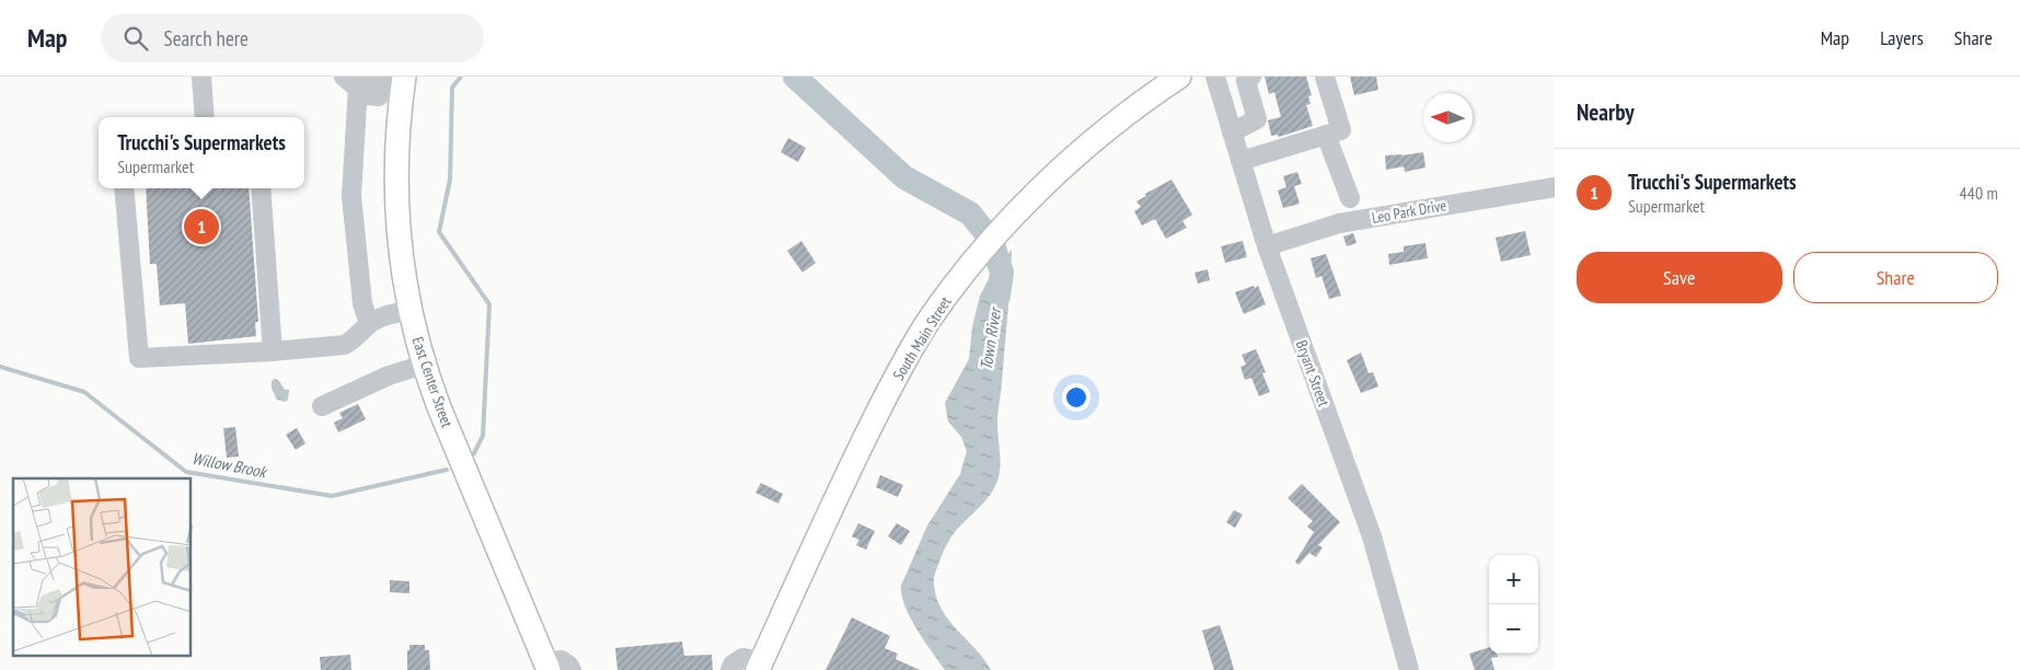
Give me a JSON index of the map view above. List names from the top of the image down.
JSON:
{
  "streets": {
    "main road": ["South Main Street", "East Center Street"],
    "street": ["Leo Park Drive", "Bryant Street"]
  },
  "crossings": [
    ["Leo Park Drive", "Bryant Street"]
  ],
  "water": ["Town River", "Willow Brook"],
  "north": "left",
  "page": {
    "header": "Map",
    "search": "Search here",
    "nav": ["Map", "Layers", "Share"],
    "heading": "Nearby",
    "popup": ["Trucchi's Supermarkets", "Supermarket"],
    "list": [
      {
        "mark": "1",
        "name": "Trucchi's Supermarkets",
        "note": "Supermarket",
        "value": "440 m"
      }
    ],
    "pins": "1",
    "buttons": ["Save", "Share"],
    "map_buttons": ["+", "−"]
  }
}
